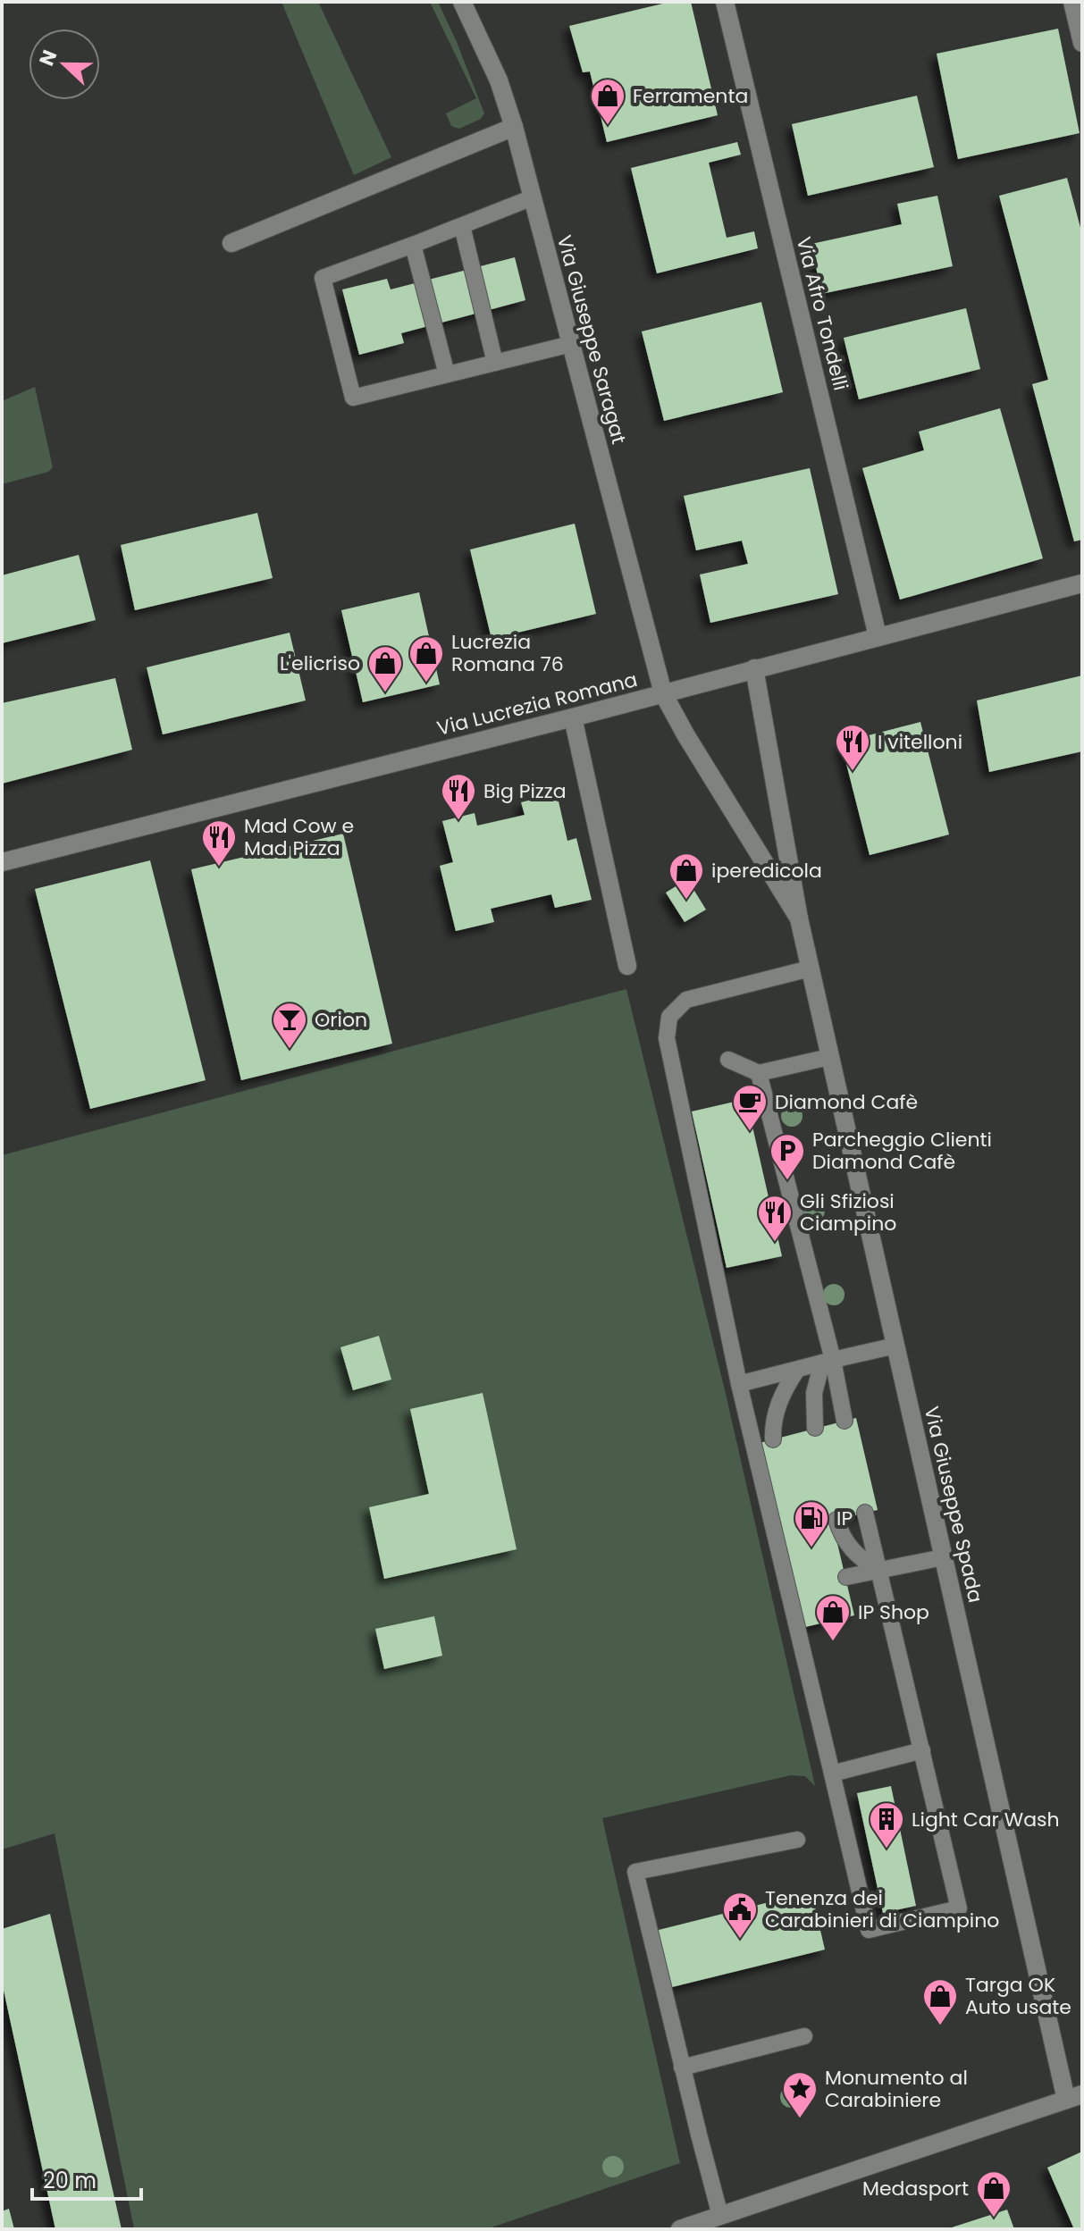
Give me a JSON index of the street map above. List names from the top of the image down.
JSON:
{
  "streets": {
    "street": [
      "Via Afro Tondelli",
      "Via Giuseppe Saragat",
      "Via Lucrezia Romana",
      "Via Giuseppe Spada"
    ]
  },
  "crossings": [
    ["Via Afro Tondelli", "Via Lucrezia Romana"],
    ["Via Giuseppe Saragat", "Via Lucrezia Romana"],
    ["Via Giuseppe Saragat", "Via Giuseppe Spada"],
    ["Via Lucrezia Romana", "Via Giuseppe Spada"]
  ],
  "places": {
    "shop": [
      "Ferramenta",
      "Lucrezia Romana 76",
      "L'elicriso",
      "iperedicola",
      "IP Shop",
      "Targa OK Auto usate",
      "Medasport"
    ],
    "restaurant": [
      "I vitelloni",
      "Big Pizza",
      "Mad Cow e Mad Pizza",
      "Gli Sfiziosi Ciampino"
    ],
    "bar": ["Orion"],
    "cafe": ["Diamond Cafè"],
    "parking": ["Parcheggio Clienti Diamond Cafè"],
    "fuel station": ["IP"],
    "building": ["Light Car Wash"],
    "public building": ["Tenenza dei Carabinieri di Ciampino"],
    "place": ["Monumento al Carabiniere"]
  },
  "scale_bar": "20 m",
  "north": "left"
}
